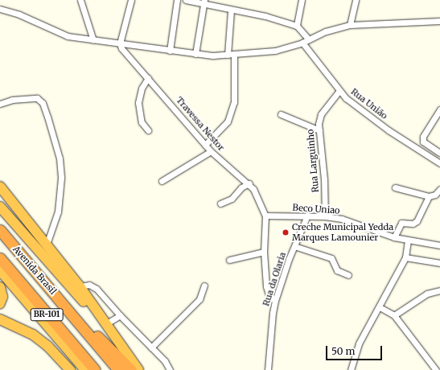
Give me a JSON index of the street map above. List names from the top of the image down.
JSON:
{
  "streets": {
    "highway": ["Avenida Brasil", "BR-101"],
    "street": [
      "Rua União",
      "Travessa Nestor",
      "Rua Larguinho",
      "Beco Uniao",
      "Rua da Olaria"
    ]
  },
  "crossings": [
    ["Rua União", "Rua Larguinho"],
    ["Travessa Nestor", "Beco Uniao"],
    ["Rua Larguinho", "Beco Uniao"],
    ["Beco Uniao", "Rua da Olaria"]
  ],
  "places": ["Creche Municipal Yedda Marques Lamounier"],
  "scale_bar": "50 m"
}
